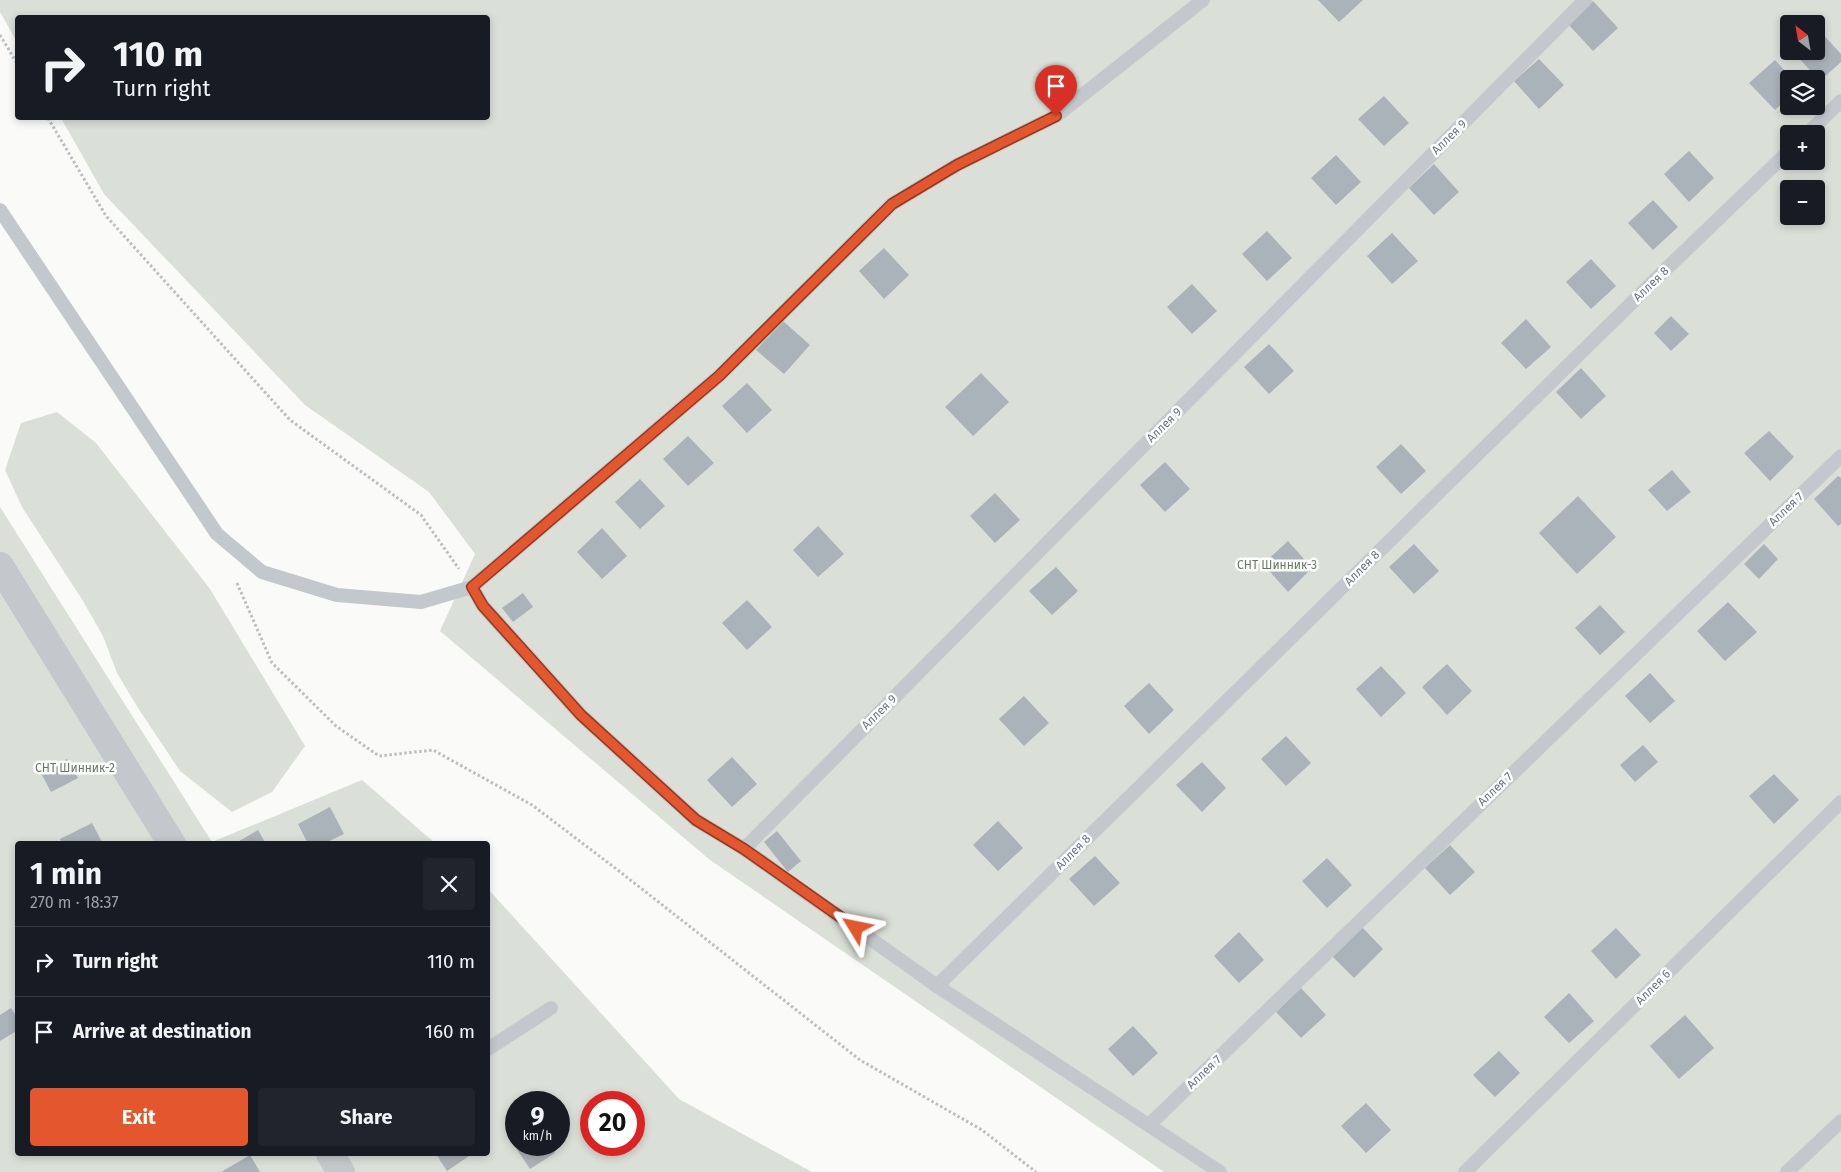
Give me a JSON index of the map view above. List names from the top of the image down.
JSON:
{
  "streets": {
    "lane": [
      "Аллея 9",
      "Аллея 8",
      "Аллея 7",
      "Аллея 6"
    ]
  },
  "parks": ["СНТ Шинник-3", "СНТ Шинник-2"],
  "north": "top left",
  "page": {
    "map_buttons": ["+", "−"],
    "turn": ["110 m", "Turn right"],
    "heading": ["1 min", "270 m · 18:37"],
    "list": [
      {
        "name": "Turn right",
        "value": "110 m"
      },
      {
        "name": "Arrive at destination",
        "value": "160 m"
      }
    ],
    "buttons": ["Exit", "Share"],
    "speed": "9 km/h",
    "limit": "20"
  }
}
